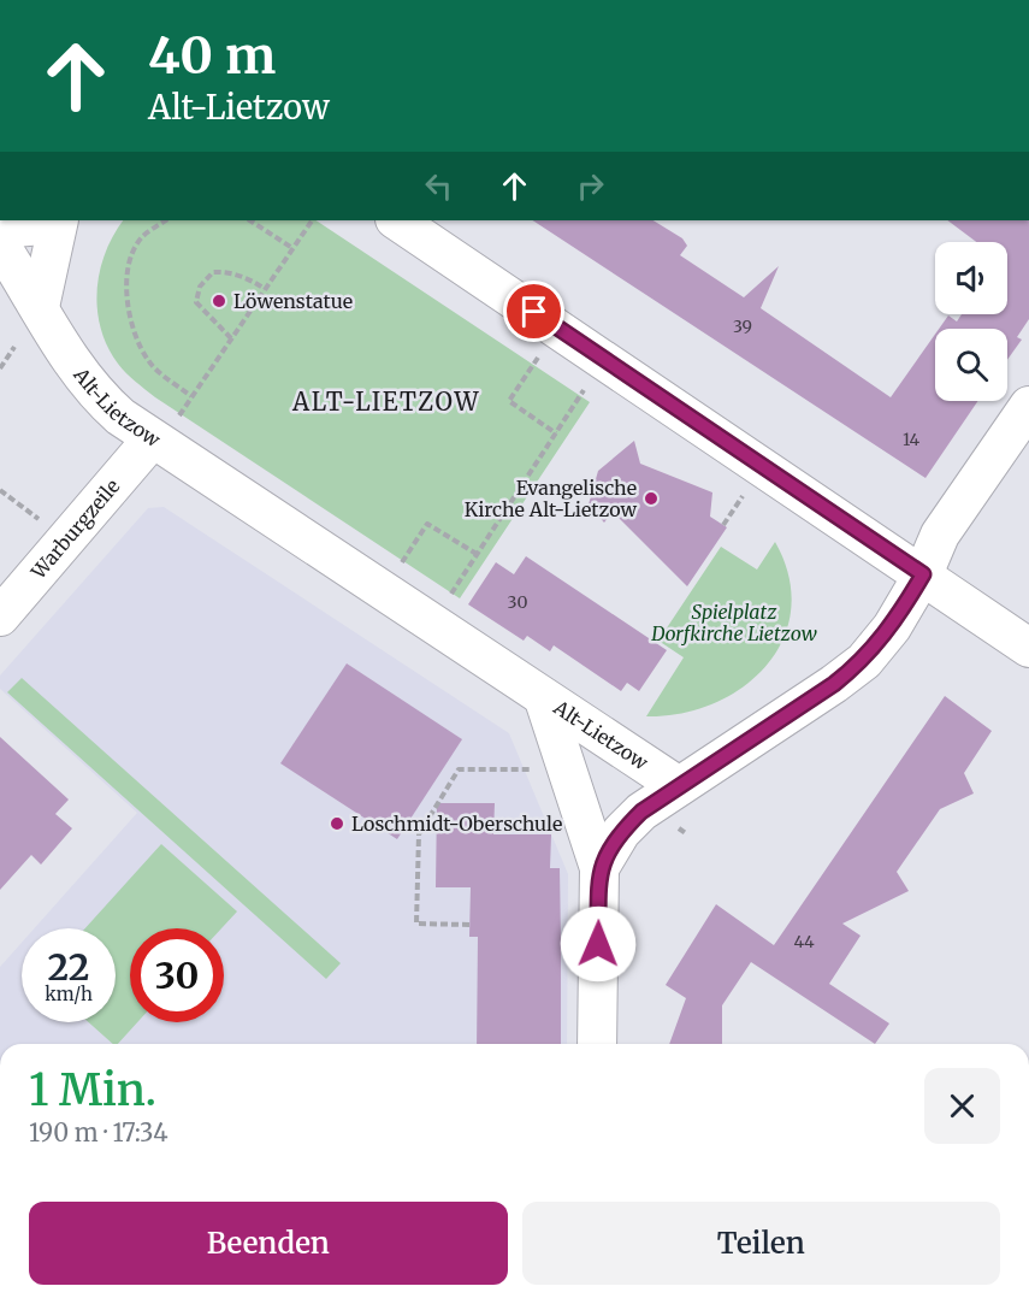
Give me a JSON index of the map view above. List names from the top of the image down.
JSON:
{
  "streets": {
    "street": ["Alt-Lietzow", "Warburgzeile"]
  },
  "crossings": [
    ["Alt-Lietzow", "Warburgzeile"]
  ],
  "districts": ["ALT-LIETZOW"],
  "parks": ["Spielplatz Dorfkirche Lietzow"],
  "places": ["Löwenstatue", "Evangelische Kirche Alt-Lietzow", "Loschmidt-Oberschule"],
  "house_numbers": [
    "39",
    "14",
    "30",
    "44"
  ],
  "page": {
    "turn": ["40 m", "Alt-Lietzow"],
    "speed": "22 km/h",
    "limit": "30",
    "heading": ["1 Min.", "190 m · 17:34"],
    "buttons": ["Beenden", "Teilen"]
  }
}
